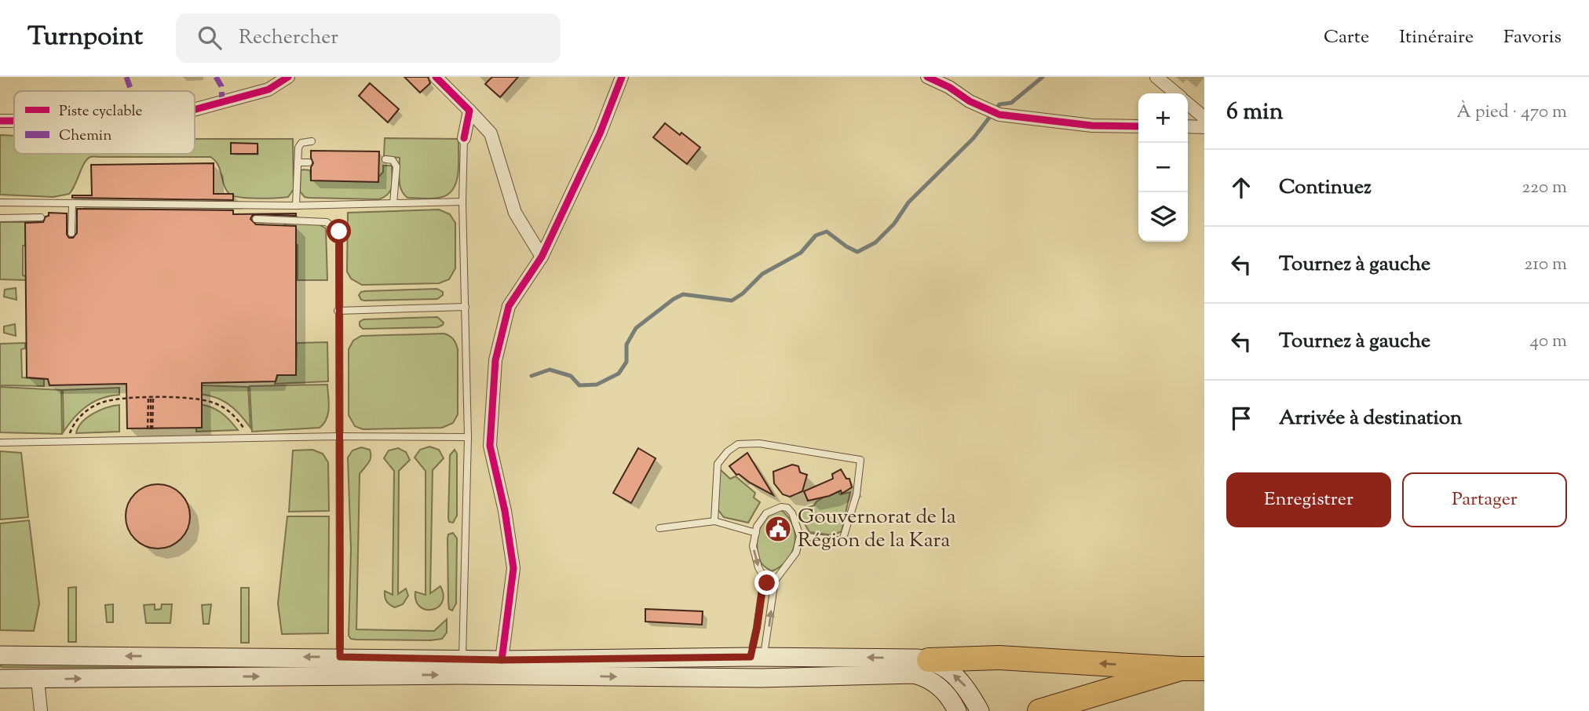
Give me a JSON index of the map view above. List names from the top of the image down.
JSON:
{
  "places": {
    "public building": ["Gouvernorat de la Région de la Kara"]
  },
  "legend": ["Piste cyclable", "Chemin"],
  "page": {
    "header": "Turnpoint",
    "search": "Rechercher",
    "nav": ["Carte", "Itinéraire", "Favoris"],
    "heading": ["6 min", "À pied · 470 m"],
    "map_buttons": ["+", "−"],
    "list": [
      ["Continuez", "220 m"],
      ["Tournez à gauche", "210 m"],
      ["Tournez à gauche", "40 m"],
      "Arrivée à destination"
    ],
    "buttons": ["Enregistrer", "Partager"]
  }
}
